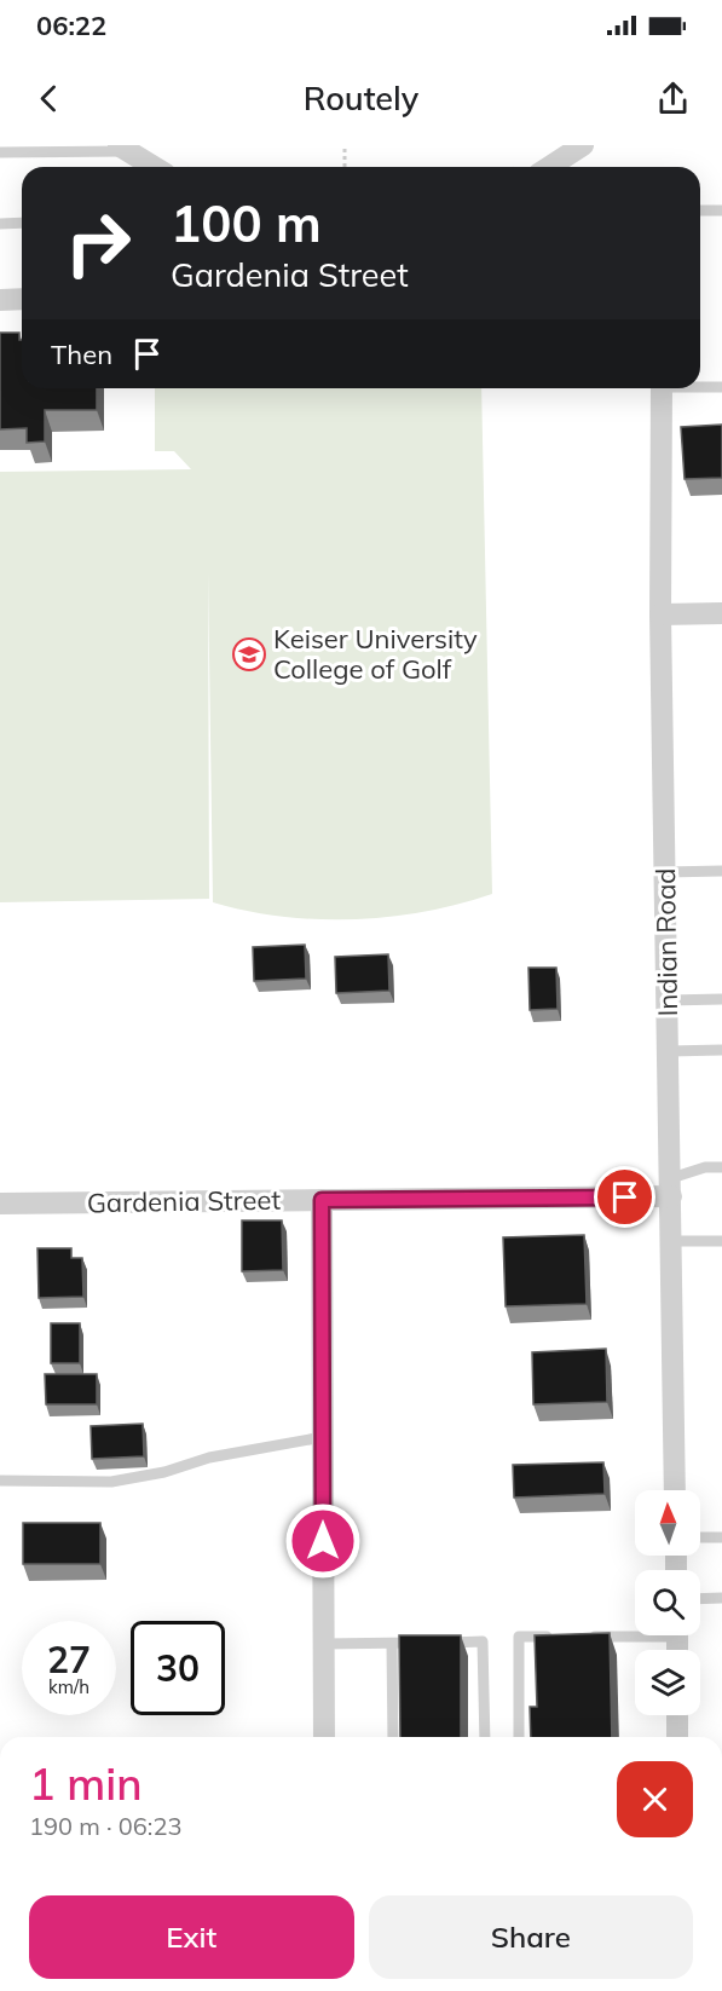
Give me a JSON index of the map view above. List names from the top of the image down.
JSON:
{
  "streets": {
    "street": ["Indian Road", "Gardenia Street"]
  },
  "crossings": [
    ["Indian Road", "Gardenia Street"]
  ],
  "places": {
    "school or university": ["Keiser University College of Golf"]
  },
  "north": "top",
  "page": {
    "status": "06:22",
    "header": "Routely",
    "turn": ["100 m", "Gardenia Street"],
    "then": "Then",
    "speed": "27 km/h",
    "limit": "30",
    "heading": ["1 min", "190 m · 06:23"],
    "buttons": ["Exit", "Share"]
  }
}
